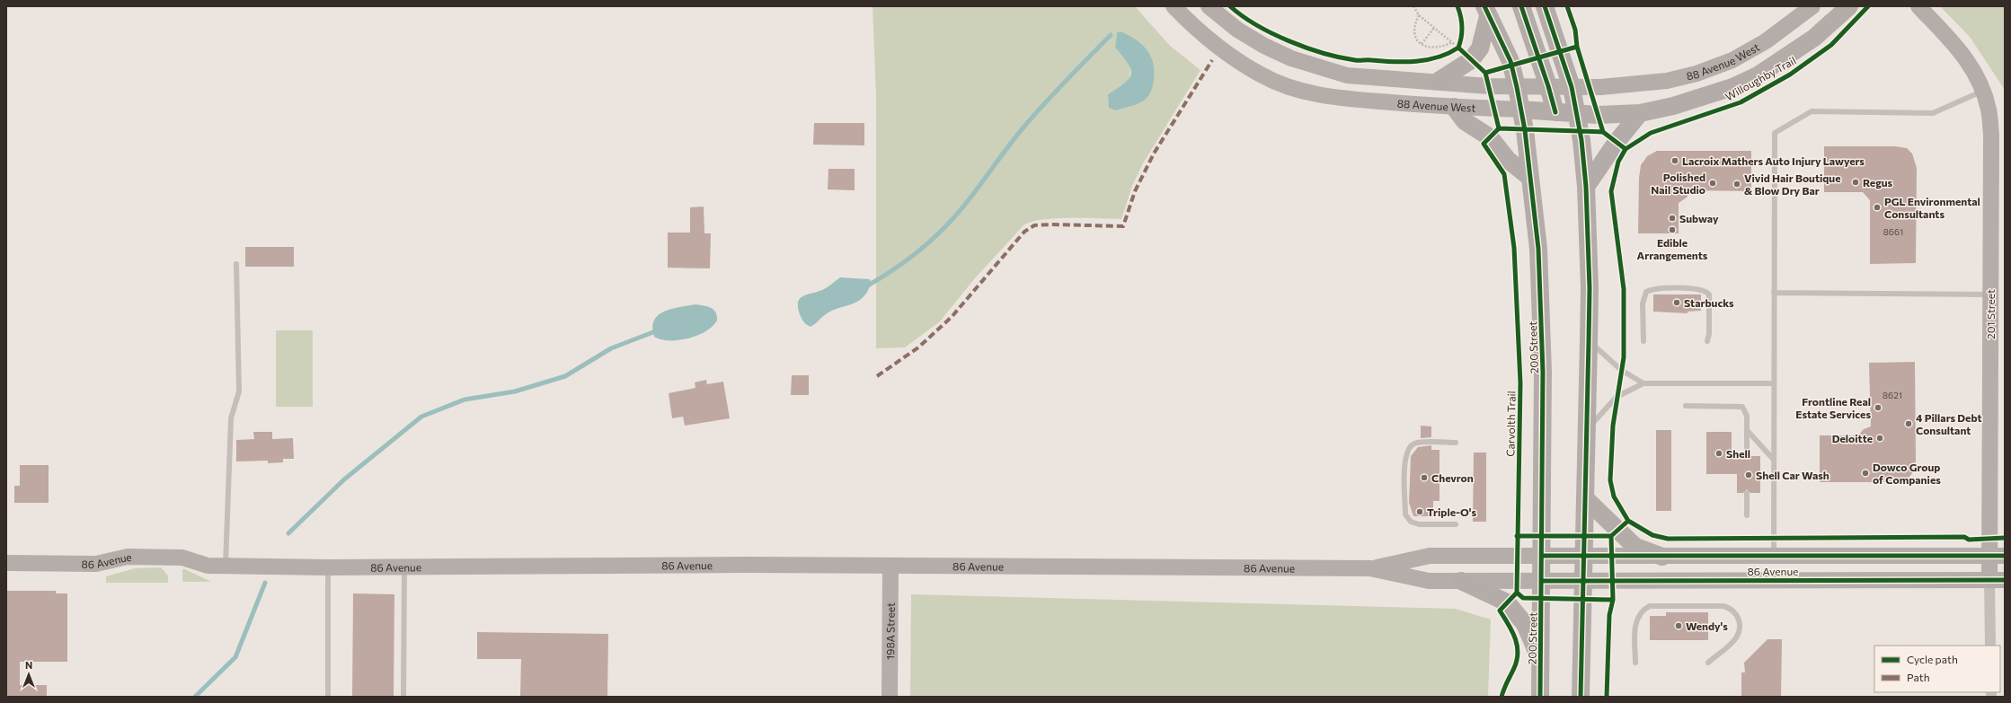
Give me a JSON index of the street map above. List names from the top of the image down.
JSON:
{
  "streets": {
    "main road": ["88 Avenue West", "200 Street"],
    "street": ["201 Street", "86 Avenue", "198A Street"],
    "cycle path": ["Willoughby Trail", "Carvolth Trail"]
  },
  "crossings": [
    ["88 Avenue West", "200 Street"],
    ["201 Street", "86 Avenue"],
    ["200 Street", "86 Avenue"],
    ["86 Avenue", "198A Street"]
  ],
  "places": [
    "Lacroix Mathers Auto Injury Lawyers",
    "Regus",
    "Polished Nail Studio",
    "Vivid Hair Boutique & Blow Dry Bar",
    "PGL Environmental Consultants",
    "Subway",
    "Edible Arrangements",
    "Starbucks",
    "Frontline Real Estate Services",
    "4 Pillars Debt Consultant",
    "Deloitte",
    "Shell",
    "Dowco Group of Companies",
    "Shell Car Wash",
    "Chevron",
    "Triple-O's",
    "Wendy's"
  ],
  "house_numbers": ["8661", "8621"],
  "legend": ["Cycle path", "Path"],
  "north": "top"
}
